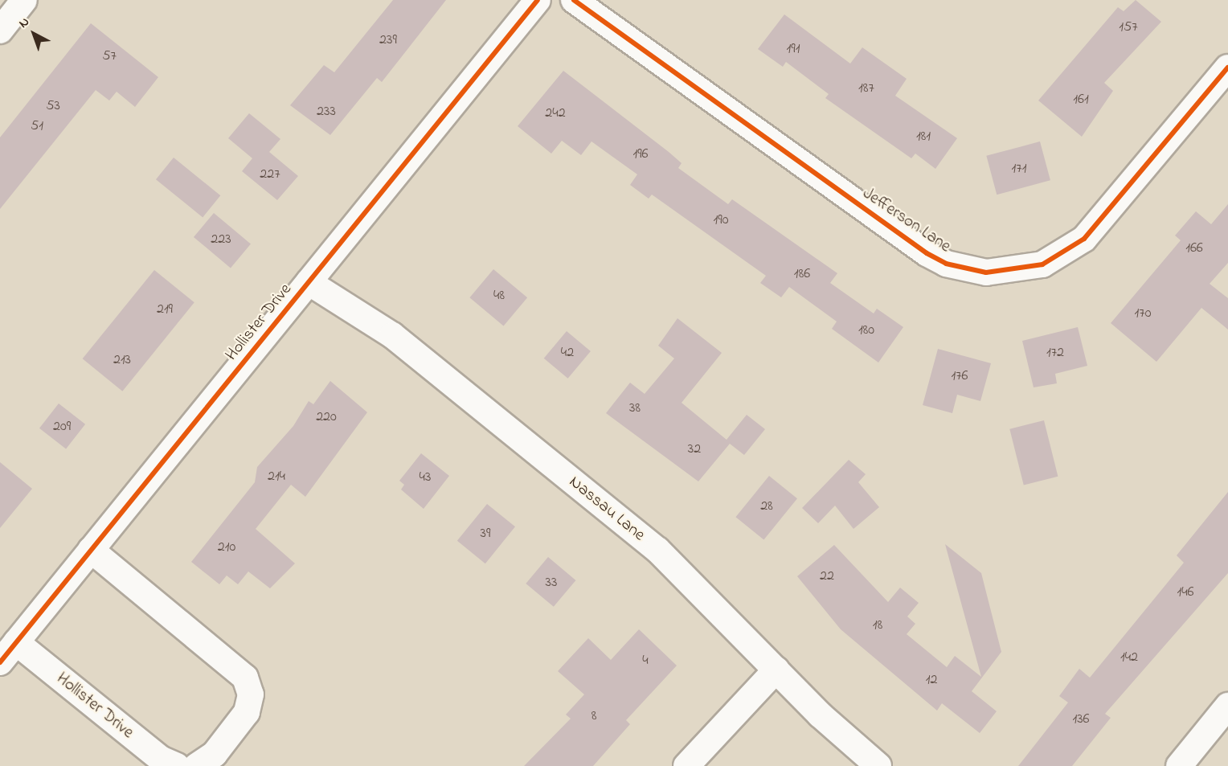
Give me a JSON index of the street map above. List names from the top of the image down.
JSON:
{
  "streets": {
    "street": ["Jefferson Lane", "Hollister Drive", "Nassau Lane"]
  },
  "crossings": [
    ["Hollister Drive", "Nassau Lane"]
  ],
  "house_numbers": [
    "157",
    "239",
    "191",
    "57",
    "187",
    "161",
    "53",
    "233",
    "242",
    "51",
    "181",
    "196",
    "171",
    "227",
    "190",
    "223",
    "166",
    "186",
    "48",
    "219",
    "170",
    "180",
    "42",
    "172",
    "213",
    "176",
    "38",
    "220",
    "209",
    "32",
    "214",
    "43",
    "28",
    "39",
    "210",
    "22",
    "33",
    "146",
    "18",
    "142",
    "4",
    "12",
    "8",
    "136"
  ],
  "north": "top left"
}
